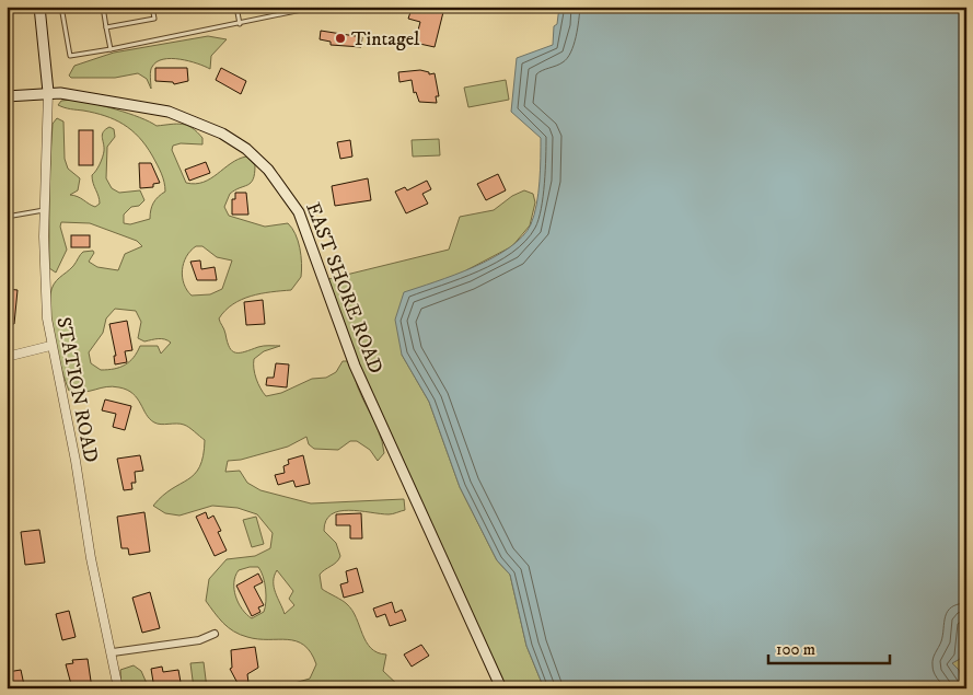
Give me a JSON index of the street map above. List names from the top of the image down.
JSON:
{
  "streets": {
    "main road": ["EAST SHORE ROAD"],
    "street": ["STATION ROAD"]
  },
  "crossings": [
    ["EAST SHORE ROAD", "STATION ROAD"]
  ],
  "places": ["Tintagel"],
  "scale_bar": "100 m"
}
